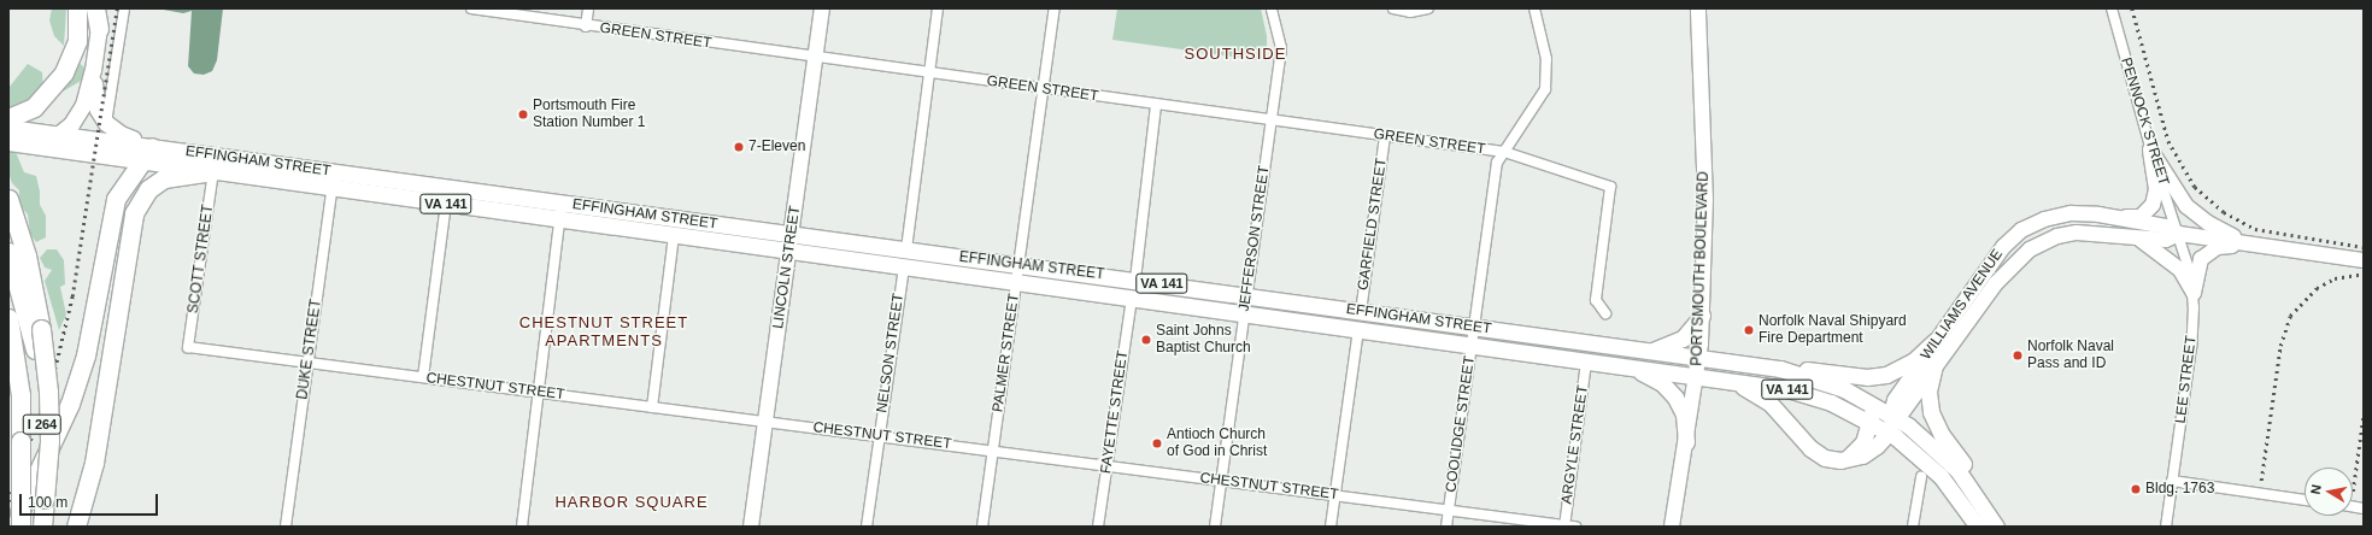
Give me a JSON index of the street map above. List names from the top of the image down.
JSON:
{
  "streets": {
    "highway": ["I 264"],
    "main road": ["EFFINGHAM STREET", "VA 141"],
    "street": [
      "GREEN STREET",
      "PENNOCK STREET",
      "GARFIELD STREET",
      "JEFFERSON STREET",
      "SCOTT STREET",
      "LINCOLN STREET",
      "PORTSMOUTH BOULEVARD",
      "WILLIAMS AVENUE",
      "DUKE STREET",
      "NELSON STREET",
      "PALMER STREET",
      "LEE STREET",
      "CHESTNUT STREET",
      "FAYETTE STREET",
      "COOLIDGE STREET",
      "ARGYLE STREET"
    ]
  },
  "crossings": [
    ["GREEN STREET", "GARFIELD STREET"],
    ["GREEN STREET", "JEFFERSON STREET"],
    ["GREEN STREET", "LINCOLN STREET"],
    ["GREEN STREET", "PALMER STREET"],
    ["GREEN STREET", "COOLIDGE STREET"],
    ["PENNOCK STREET", "WILLIAMS AVENUE"],
    ["PENNOCK STREET", "LEE STREET"],
    ["EFFINGHAM STREET", "GARFIELD STREET"],
    ["EFFINGHAM STREET", "JEFFERSON STREET"],
    ["EFFINGHAM STREET", "SCOTT STREET"],
    ["EFFINGHAM STREET", "LINCOLN STREET"],
    ["EFFINGHAM STREET", "PORTSMOUTH BOULEVARD"],
    ["EFFINGHAM STREET", "WILLIAMS AVENUE"],
    ["EFFINGHAM STREET", "DUKE STREET"],
    ["EFFINGHAM STREET", "NELSON STREET"],
    ["EFFINGHAM STREET", "PALMER STREET"],
    ["EFFINGHAM STREET", "FAYETTE STREET"],
    ["EFFINGHAM STREET", "COOLIDGE STREET"],
    ["EFFINGHAM STREET", "ARGYLE STREET"],
    ["JEFFERSON STREET", "CHESTNUT STREET"],
    ["SCOTT STREET", "CHESTNUT STREET"],
    ["LINCOLN STREET", "CHESTNUT STREET"],
    ["WILLIAMS AVENUE", "LEE STREET"],
    ["DUKE STREET", "CHESTNUT STREET"],
    ["NELSON STREET", "CHESTNUT STREET"],
    ["PALMER STREET", "CHESTNUT STREET"],
    ["CHESTNUT STREET", "FAYETTE STREET"],
    ["CHESTNUT STREET", "COOLIDGE STREET"],
    ["CHESTNUT STREET", "ARGYLE STREET"]
  ],
  "districts": ["SOUTHSIDE", "CHESTNUT STREET APARTMENTS", "HARBOR SQUARE"],
  "places": [
    "Portsmouth Fire Station Number 1",
    "7-Eleven",
    "Norfolk Naval Shipyard Fire Department",
    "Saint Johns Baptist Church",
    "Norfolk Naval Pass and ID",
    "Antioch Church of God in Christ",
    "Bldg. 1763"
  ],
  "scale_bar": "100 m",
  "north": "left"
}
